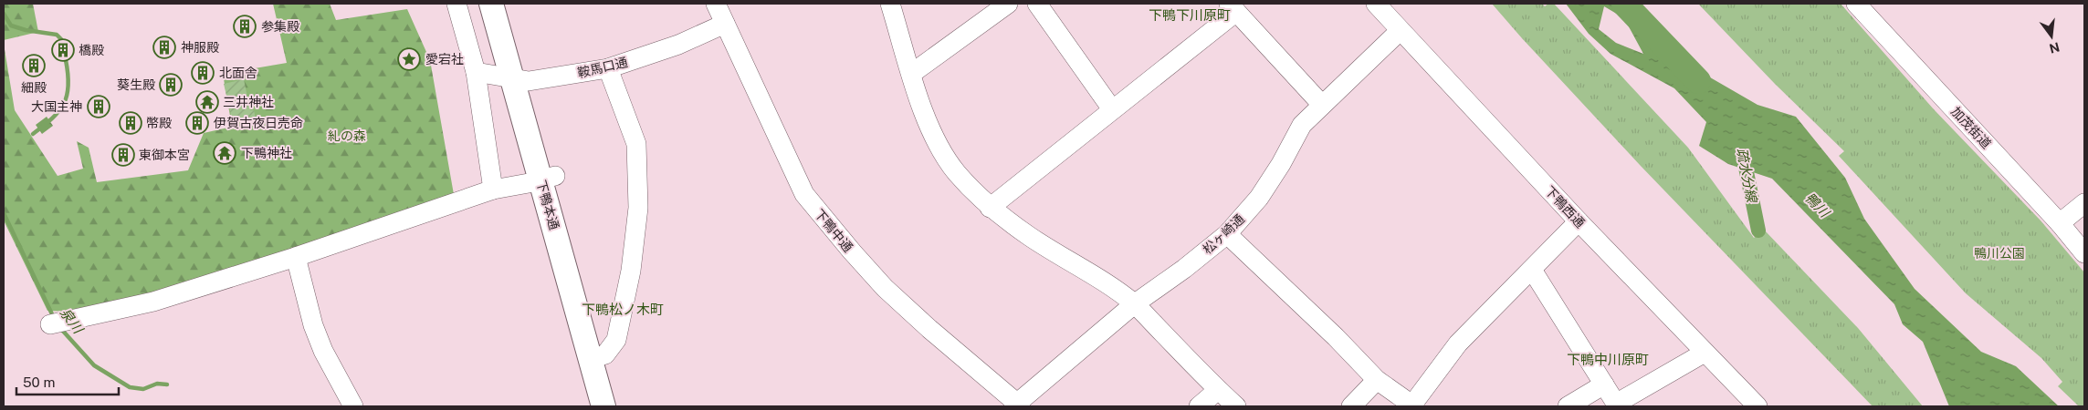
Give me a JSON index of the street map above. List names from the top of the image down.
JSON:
{
  "streets": {
    "main road": ["下鴨本通"],
    "street": [
      "鞍馬口通",
      "加茂街道",
      "下鴨西通",
      "下鴨中通",
      "松ヶ崎通"
    ]
  },
  "crossings": [
    ["鞍馬口通", "下鴨本通"],
    ["鞍馬口通", "下鴨中通"],
    ["下鴨西通", "松ヶ崎通"],
    ["下鴨中通", "松ヶ崎通"]
  ],
  "districts": ["下鴨下川原町", "下鴨松ノ木町", "下鴨中川原町"],
  "water": ["疏水分線", "鴨川", "泉川"],
  "parks": ["糺の森", "鴨川公園"],
  "places": {
    "building": [
      "参集殿",
      "神服殿",
      "橋殿",
      "細殿",
      "北面舎",
      "葵生殿",
      "大国主神",
      "幣殿",
      "伊賀古夜日売命",
      "東御本宮"
    ],
    "place": ["愛宕社"],
    "temple": ["三井神社", "下鴨神社"]
  },
  "scale_bar": "50 m",
  "north": "bottom"
}
